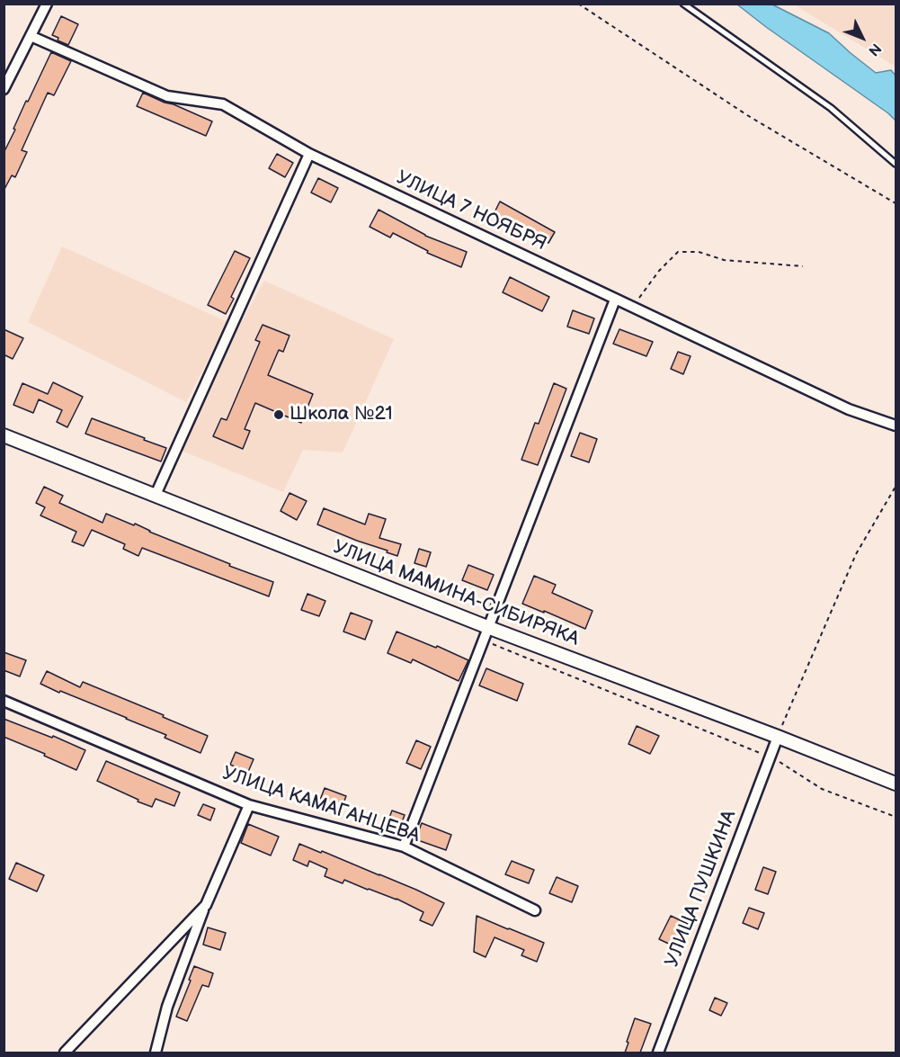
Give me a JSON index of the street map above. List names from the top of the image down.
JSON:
{
  "streets": {
    "street": [
      "УЛИЦА 7 НОЯБРЯ",
      "УЛИЦА МАМИНА-СИБИРЯКА",
      "УЛИЦА КАМАГАНЦЕВА",
      "УЛИЦА ПУШКИНА"
    ]
  },
  "crossings": [
    ["УЛИЦА МАМИНА-СИБИРЯКА", "УЛИЦА ПУШКИНА"]
  ],
  "places": ["Школа №21"],
  "north": "bottom right"
}
